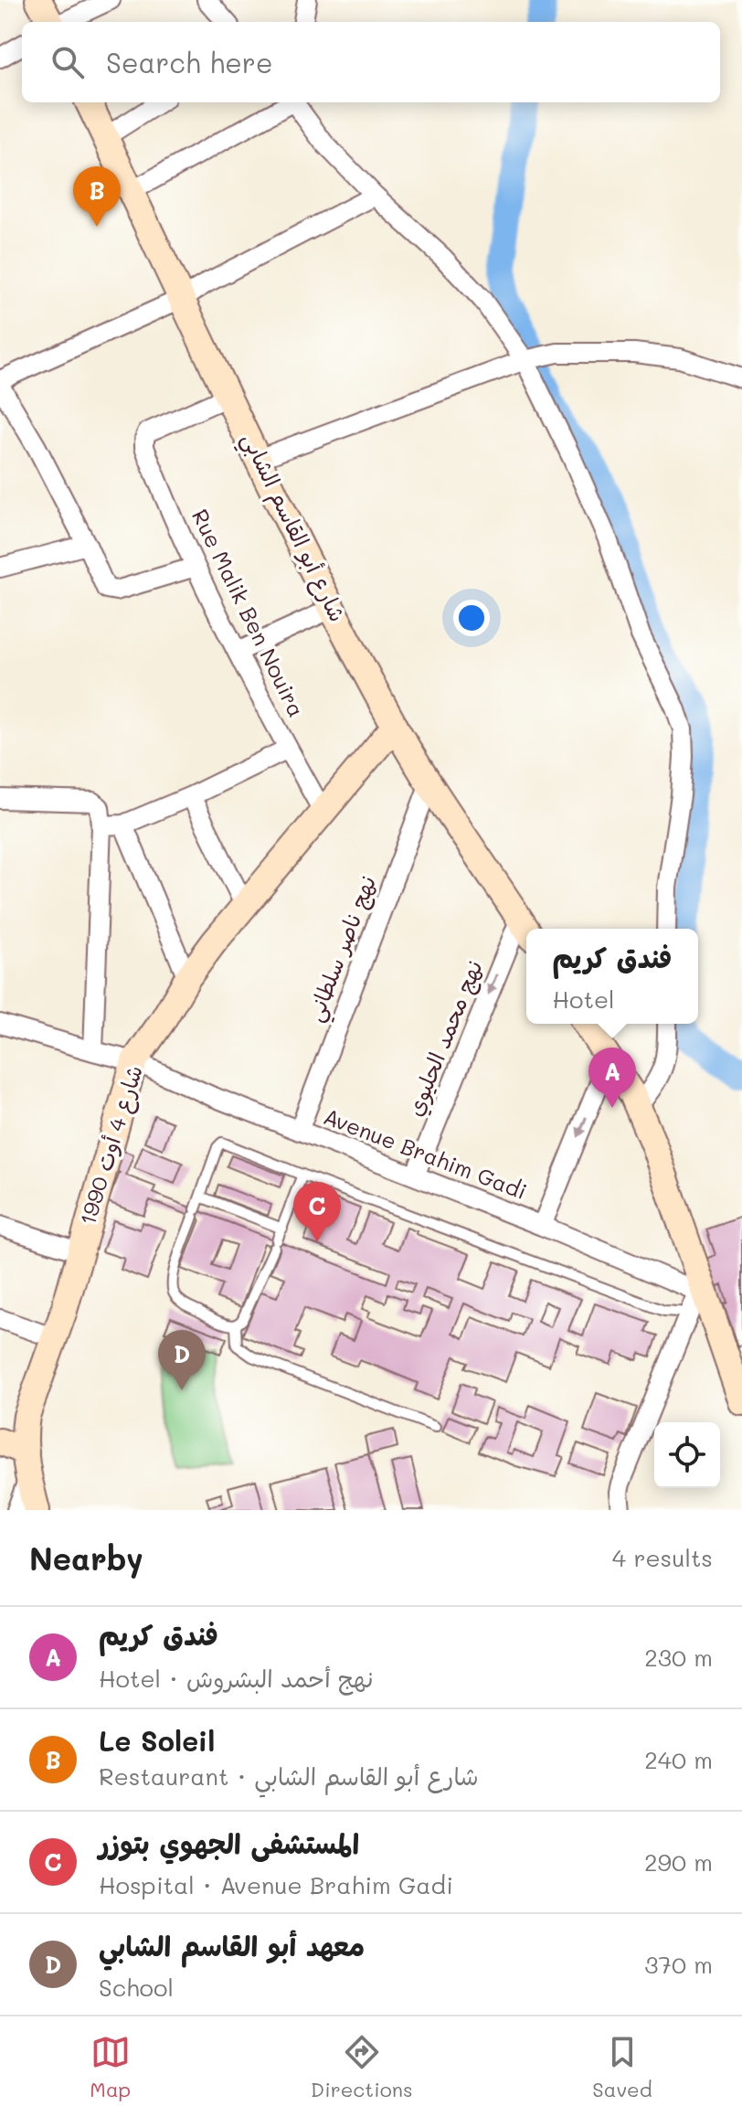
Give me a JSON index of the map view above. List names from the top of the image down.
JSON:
{
  "streets": {
    "main road": ["شارع أبو القاسم الشابي", "شارع 4 أوت 1990"],
    "street": [
      "Rue Malik Ben Nouira",
      "نهج ناصر سلطاني",
      "نهج محمد الحليوي",
      "Avenue Brahim Gadi"
    ]
  },
  "crossings": [
    ["شارع أبو القاسم الشابي", "Rue Malik Ben Nouira"],
    ["شارع أبو القاسم الشابي", "نهج ناصر سلطاني"],
    ["شارع أبو القاسم الشابي", "نهج محمد الحليوي"],
    ["شارع أبو القاسم الشابي", "شارع 4 أوت 1990"],
    ["Rue Malik Ben Nouira", "شارع 4 أوت 1990"],
    ["نهج ناصر سلطاني", "Avenue Brahim Gadi"],
    ["نهج محمد الحليوي", "Avenue Brahim Gadi"],
    ["شارع 4 أوت 1990", "Avenue Brahim Gadi"]
  ],
  "page": {
    "search": "Search here",
    "pins": [
      "B",
      "A",
      "C",
      "D"
    ],
    "popup": ["فندق كريم", "Hotel"],
    "heading": ["Nearby", "4 results"],
    "list": [
      {
        "mark": "A",
        "name": "فندق كريم",
        "note": "Hotel · نهج أحمد البشروش",
        "value": "230 m"
      },
      {
        "mark": "B",
        "name": "Le Soleil",
        "note": "Restaurant · شارع أبو القاسم الشابي",
        "value": "240 m"
      },
      {
        "mark": "C",
        "name": "المستشفى الجهوي بتوزر",
        "note": "Hospital · Avenue Brahim Gadi",
        "value": "290 m"
      },
      {
        "mark": "D",
        "name": "معهد أبو القاسم الشابي",
        "note": "School",
        "value": "370 m"
      }
    ],
    "nav": ["Map", "Directions", "Saved"]
  }
}
